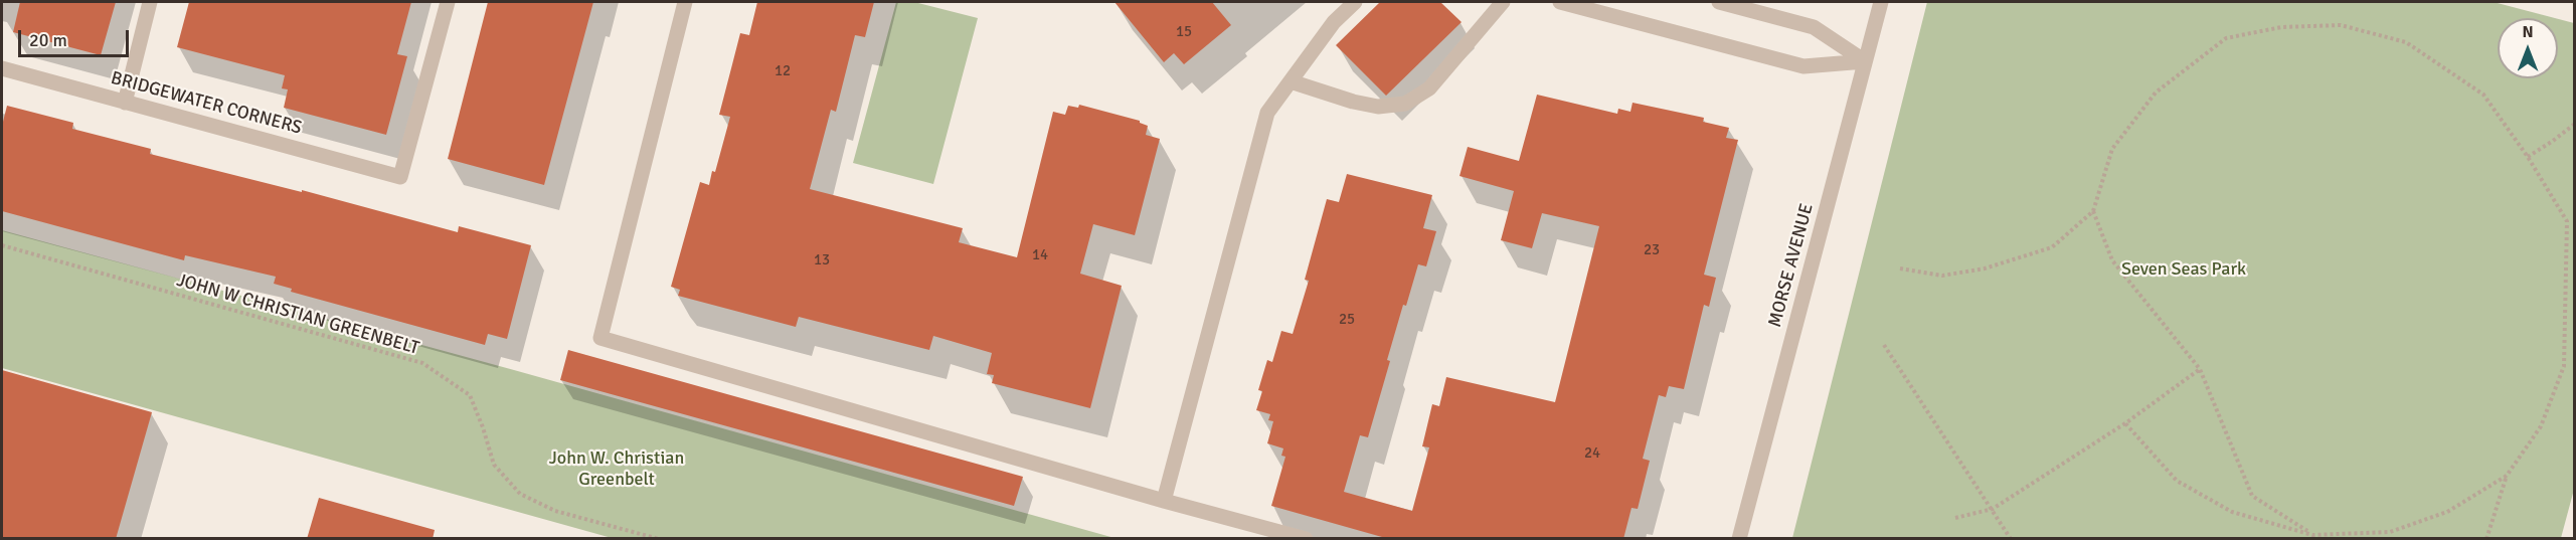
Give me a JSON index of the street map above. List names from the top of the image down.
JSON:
{
  "streets": {
    "street": ["BRIDGEWATER CORNERS", "MORSE AVENUE"],
    "path": ["JOHN W CHRISTIAN GREENBELT"]
  },
  "parks": ["Seven Seas Park", "John W. Christian Greenbelt"],
  "house_numbers": [
    "15",
    "12",
    "23",
    "14",
    "13",
    "25",
    "24"
  ],
  "scale_bar": "20 m",
  "north": "top"
}
